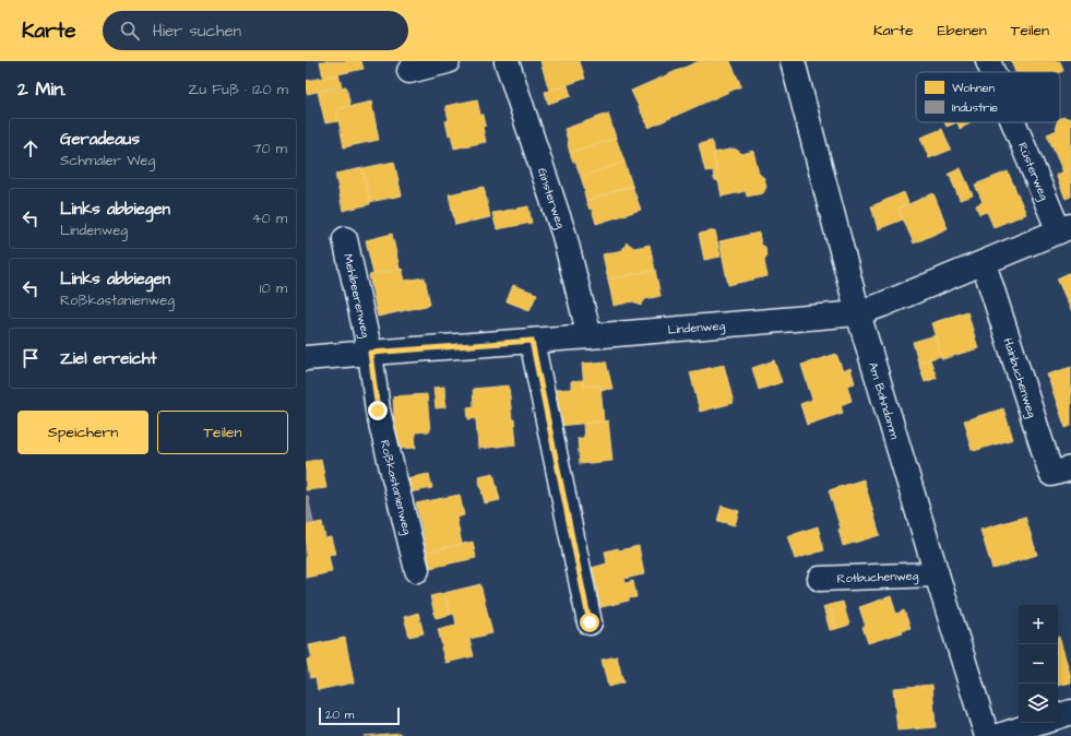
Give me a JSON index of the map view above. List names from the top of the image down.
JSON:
{
  "streets": {
    "street": [
      "Rüsterweg",
      "Ginsterweg",
      "Mehlbeerenweg",
      "Lindenweg",
      "Hainbuchenweg",
      "Am Bahndamm",
      "Roßkastanienweg",
      "Rotbuchenweg"
    ]
  },
  "crossings": [
    ["Rüsterweg", "Lindenweg"],
    ["Ginsterweg", "Lindenweg"],
    ["Mehlbeerenweg", "Lindenweg"],
    ["Mehlbeerenweg", "Roßkastanienweg"],
    ["Lindenweg", "Hainbuchenweg"],
    ["Lindenweg", "Am Bahndamm"],
    ["Lindenweg", "Roßkastanienweg"],
    ["Am Bahndamm", "Rotbuchenweg"]
  ],
  "legend": ["Wohnen", "Industrie"],
  "scale_bar": "20 m",
  "page": {
    "header": "Karte",
    "search": "Hier suchen",
    "nav": ["Karte", "Ebenen", "Teilen"],
    "heading": ["2 Min.", "Zu Fuß · 120 m"],
    "list": [
      ["Geradeaus", "Schmaler Weg", "70 m"],
      ["Links abbiegen", "Lindenweg", "40 m"],
      ["Links abbiegen", "Roßkastanienweg", "10 m"],
      "Ziel erreicht"
    ],
    "buttons": ["Speichern", "Teilen"],
    "map_buttons": ["+", "−"],
    "scale": "20 m"
  }
}
